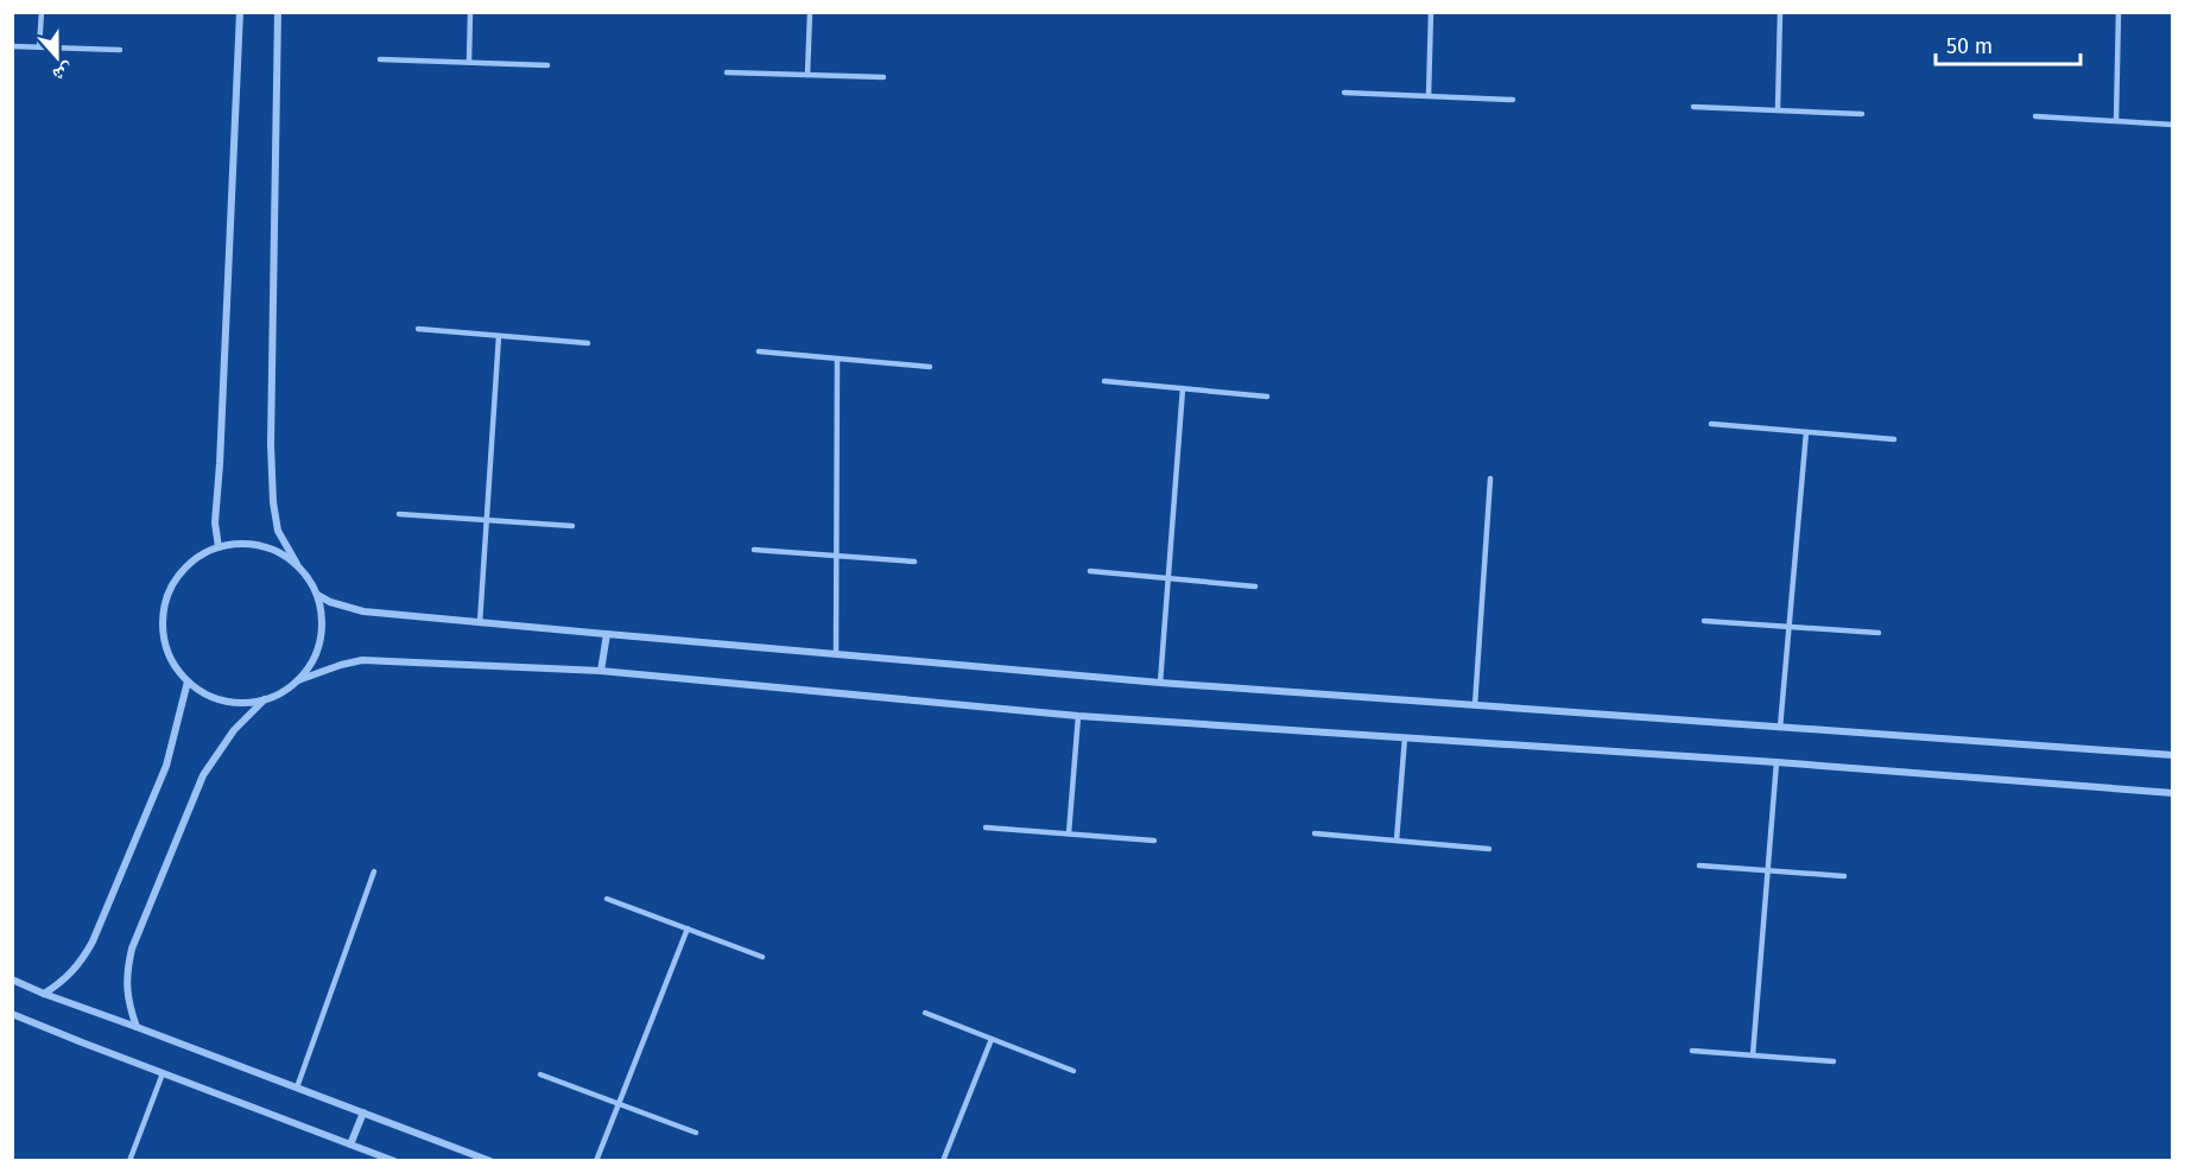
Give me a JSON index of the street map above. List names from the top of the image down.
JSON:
{
  "scale_bar": "50 m",
  "north": "bottom"
}
